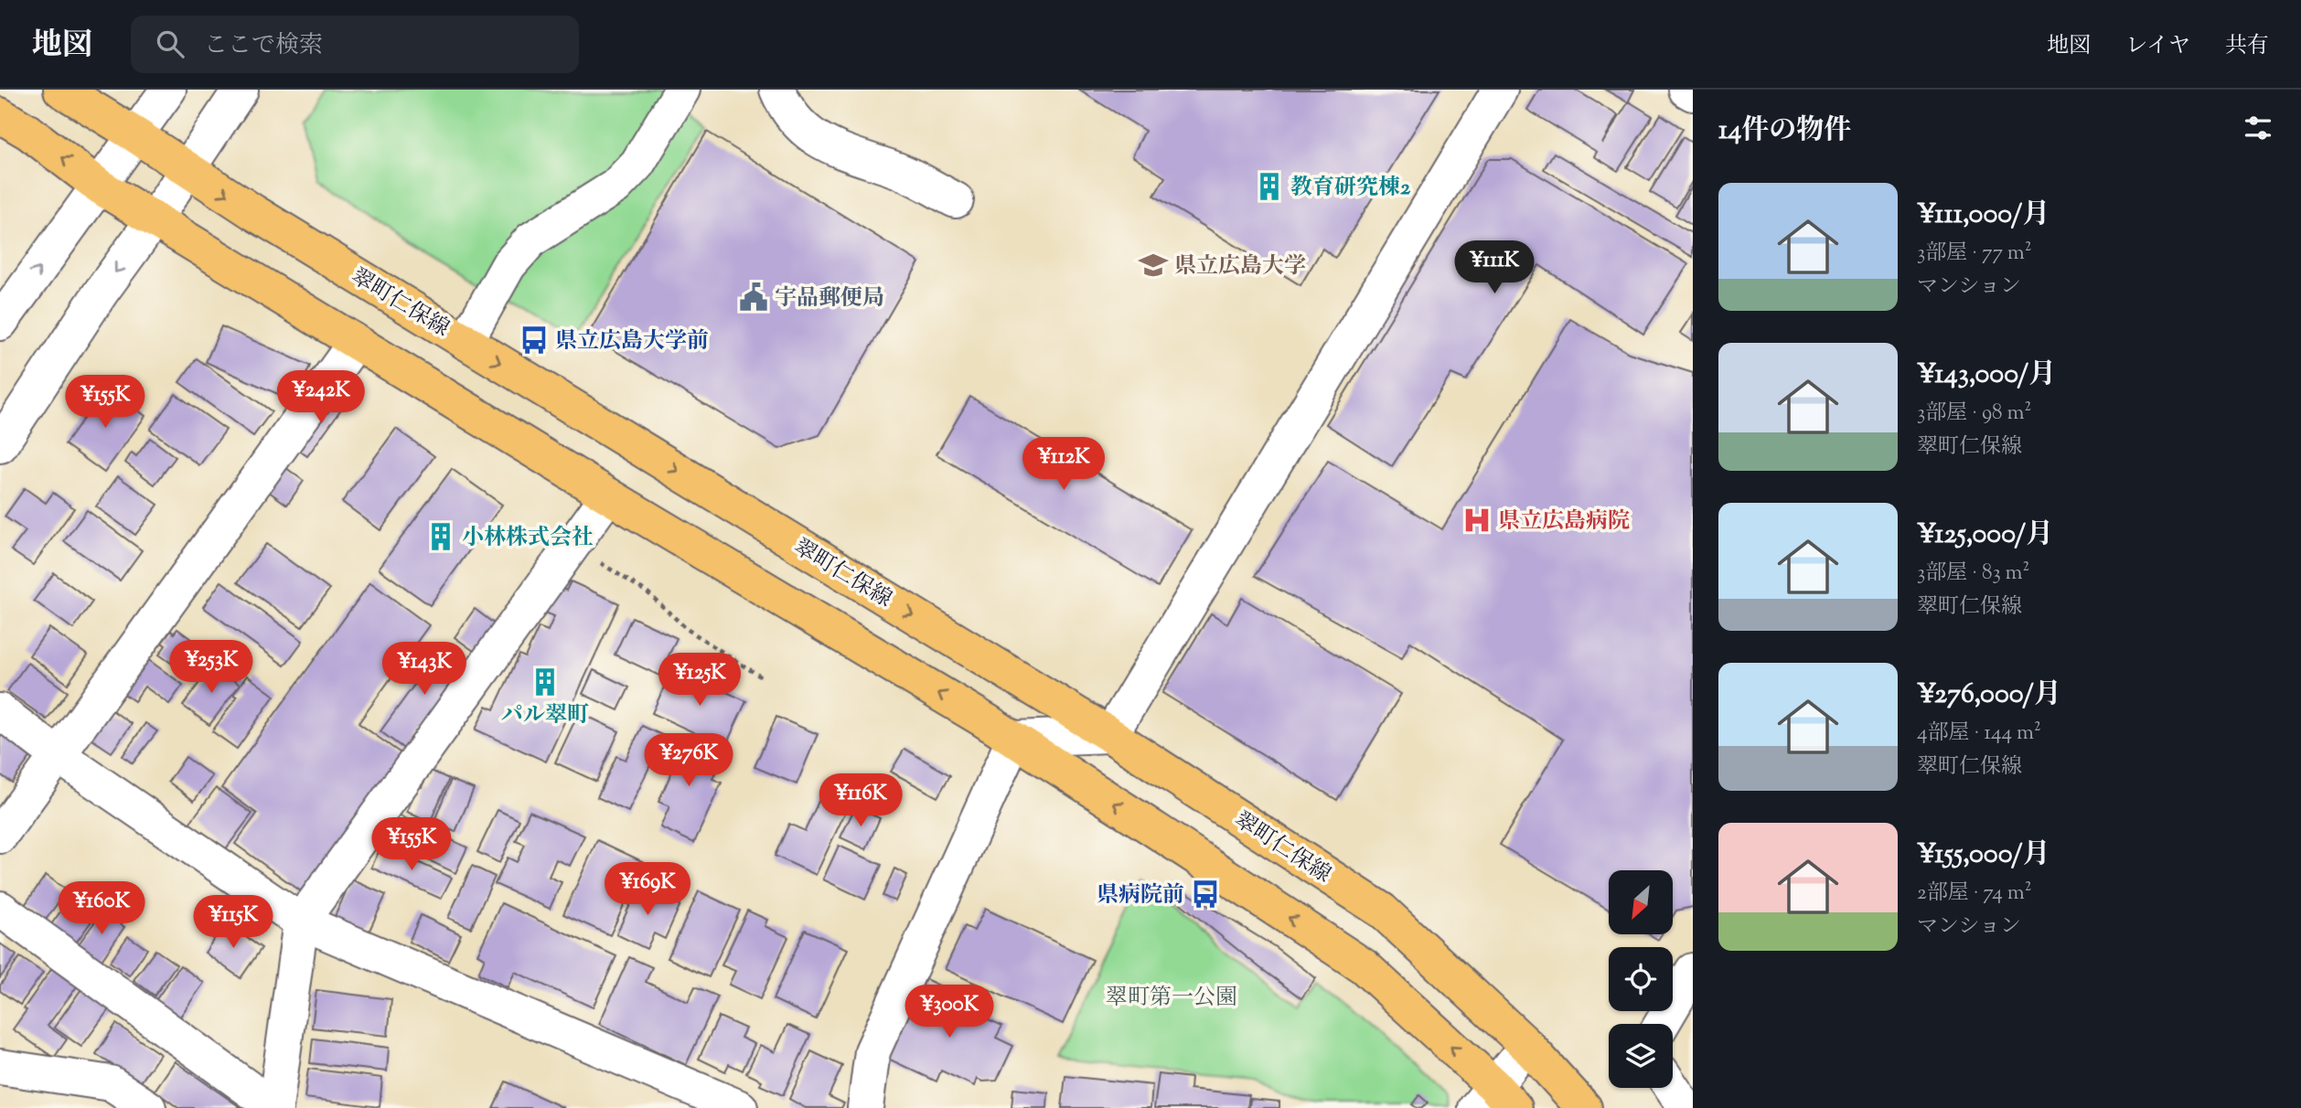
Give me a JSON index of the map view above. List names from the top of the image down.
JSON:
{
  "streets": {
    "main road": ["翠町仁保線"]
  },
  "parks": ["翠町第一公園"],
  "places": {
    "building": ["教育研究棟2", "小林株式会社", "パル翠町"],
    "school or university": ["県立広島大学"],
    "public building": ["宇品郵便局"],
    "bus stop": ["県立広島大学前", "県病院前"],
    "hospital": ["県立広島病院"]
  },
  "north": "bottom left",
  "page": {
    "header": "地図",
    "search": "ここで検索",
    "nav": ["地図", "レイヤ", "共有"],
    "heading": "14件の物件",
    "list": [
      {
        "name": "¥111,000/月",
        "note": "3部屋 · 77 m² · マンション"
      },
      {
        "name": "¥143,000/月",
        "note": "3部屋 · 98 m² · 翠町仁保線"
      },
      {
        "name": "¥125,000/月",
        "note": "3部屋 · 83 m² · 翠町仁保線"
      },
      {
        "name": "¥276,000/月",
        "note": "4部屋 · 144 m² · 翠町仁保線"
      },
      {
        "name": "¥155,000/月",
        "note": "2部屋 · 74 m² · マンション"
      }
    ],
    "price": [
      "¥111K",
      "¥242K",
      "¥155K",
      "¥112K",
      "¥253K",
      "¥143K",
      "¥125K",
      "¥276K",
      "¥116K",
      "¥155K",
      "¥169K",
      "¥160K",
      "¥115K",
      "¥300K"
    ]
  }
}
